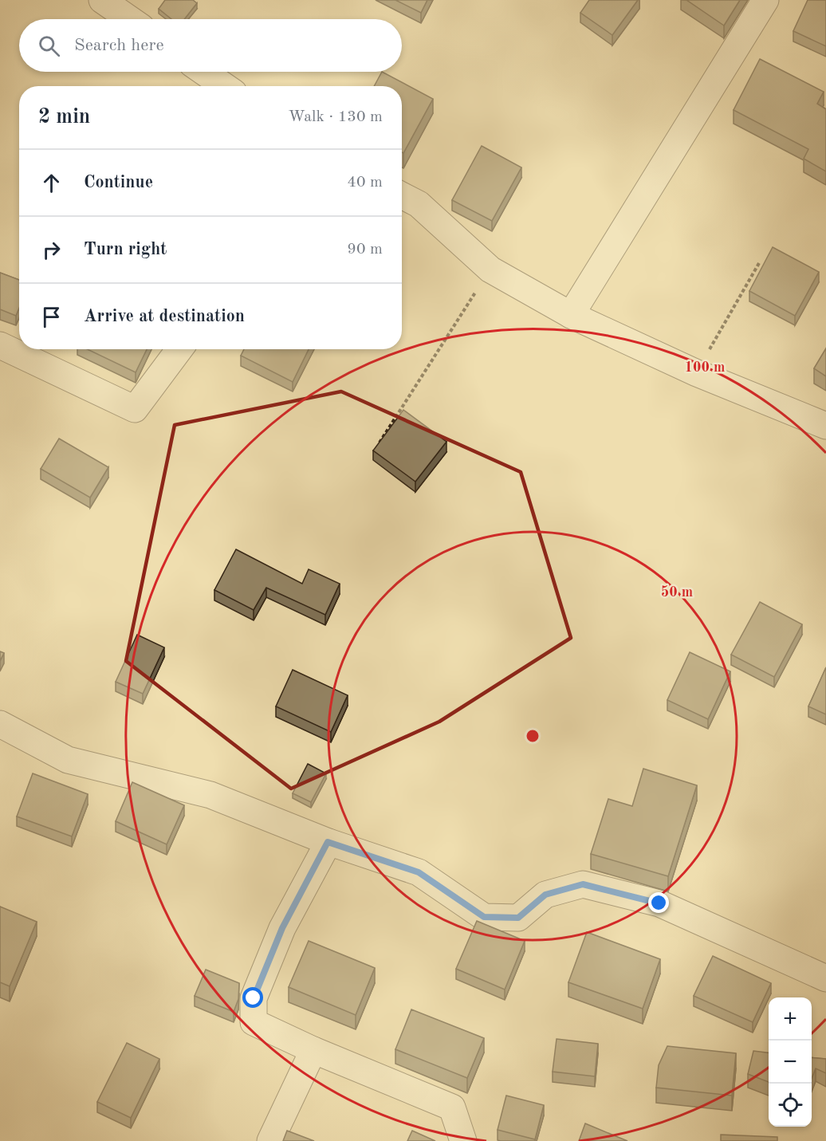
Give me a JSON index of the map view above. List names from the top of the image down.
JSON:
{
  "page": {
    "search": "Search here",
    "heading": ["2 min", "Walk · 130 m"],
    "list": [
      ["Continue", "40 m"],
      ["Turn right", "90 m"],
      "Arrive at destination"
    ],
    "map_buttons": ["+", "−"]
  },
  "rings": ["100 m", "50 m"]
}
